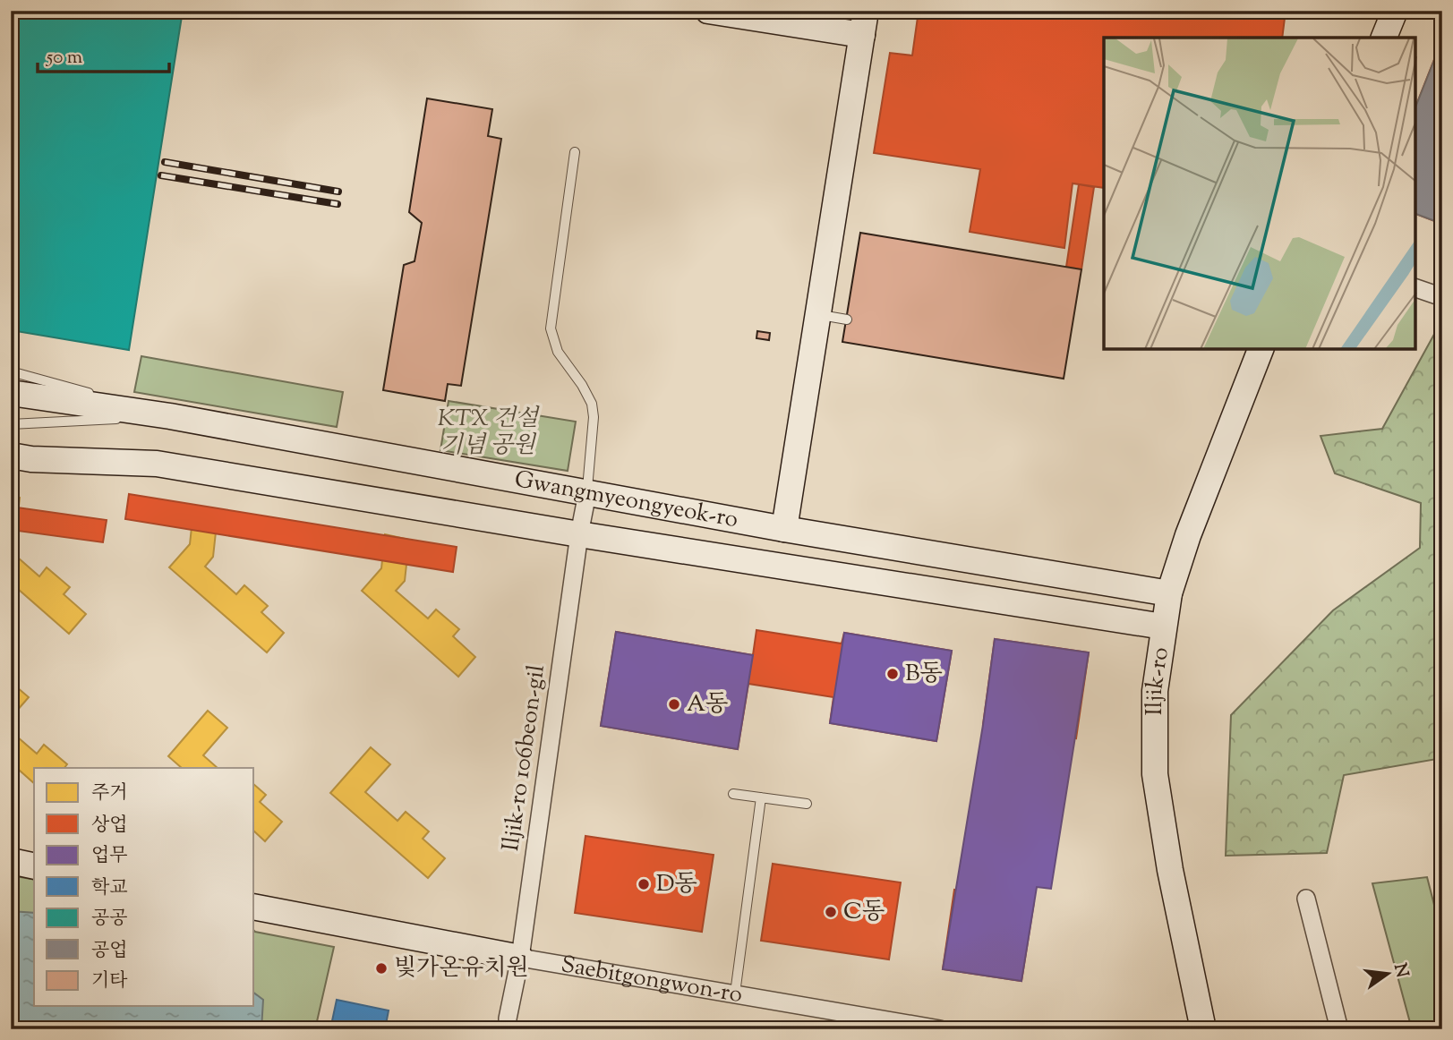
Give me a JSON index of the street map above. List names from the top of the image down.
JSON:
{
  "streets": {
    "street": [
      "Gwangmyeongyeok-ro",
      "Iljik-ro",
      "Iljik-ro 106beon-gil",
      "Saebitgongwon-ro"
    ]
  },
  "crossings": [
    ["Gwangmyeongyeok-ro", "Iljik-ro"],
    ["Gwangmyeongyeok-ro", "Iljik-ro 106beon-gil"],
    ["Iljik-ro 106beon-gil", "Saebitgongwon-ro"]
  ],
  "parks": ["KTX 건설 기념 공원"],
  "places": [
    "B동",
    "A동",
    "D동",
    "C동",
    "빛가온유치원"
  ],
  "legend": [
    "주거",
    "상업",
    "업무",
    "학교",
    "공공",
    "공업",
    "기타"
  ],
  "scale_bar": "50 m",
  "north": "right"
}
